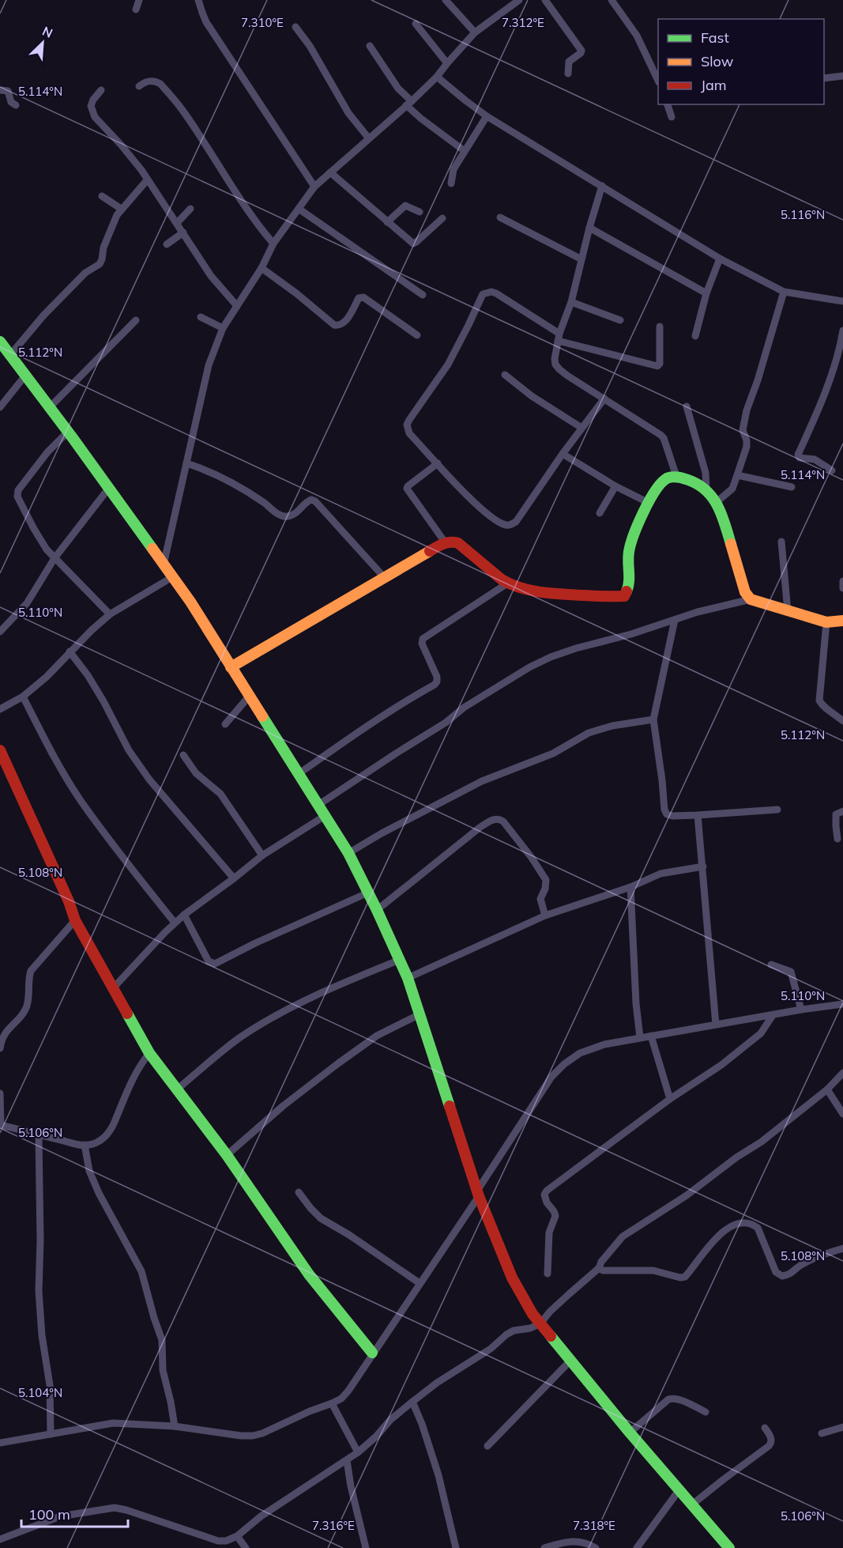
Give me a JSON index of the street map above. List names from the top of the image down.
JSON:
{
  "legend": ["Fast", "Slow", "Jam"],
  "scale_bar": "100 m",
  "north": "top right",
  "coordinates": [
    "7.310°E",
    "7.312°E",
    "5.114°N",
    "5.116°N",
    "5.112°N",
    "5.110°N",
    "5.108°N",
    "5.106°N",
    "5.104°N",
    "7.316°E",
    "7.318°E"
  ]
}
